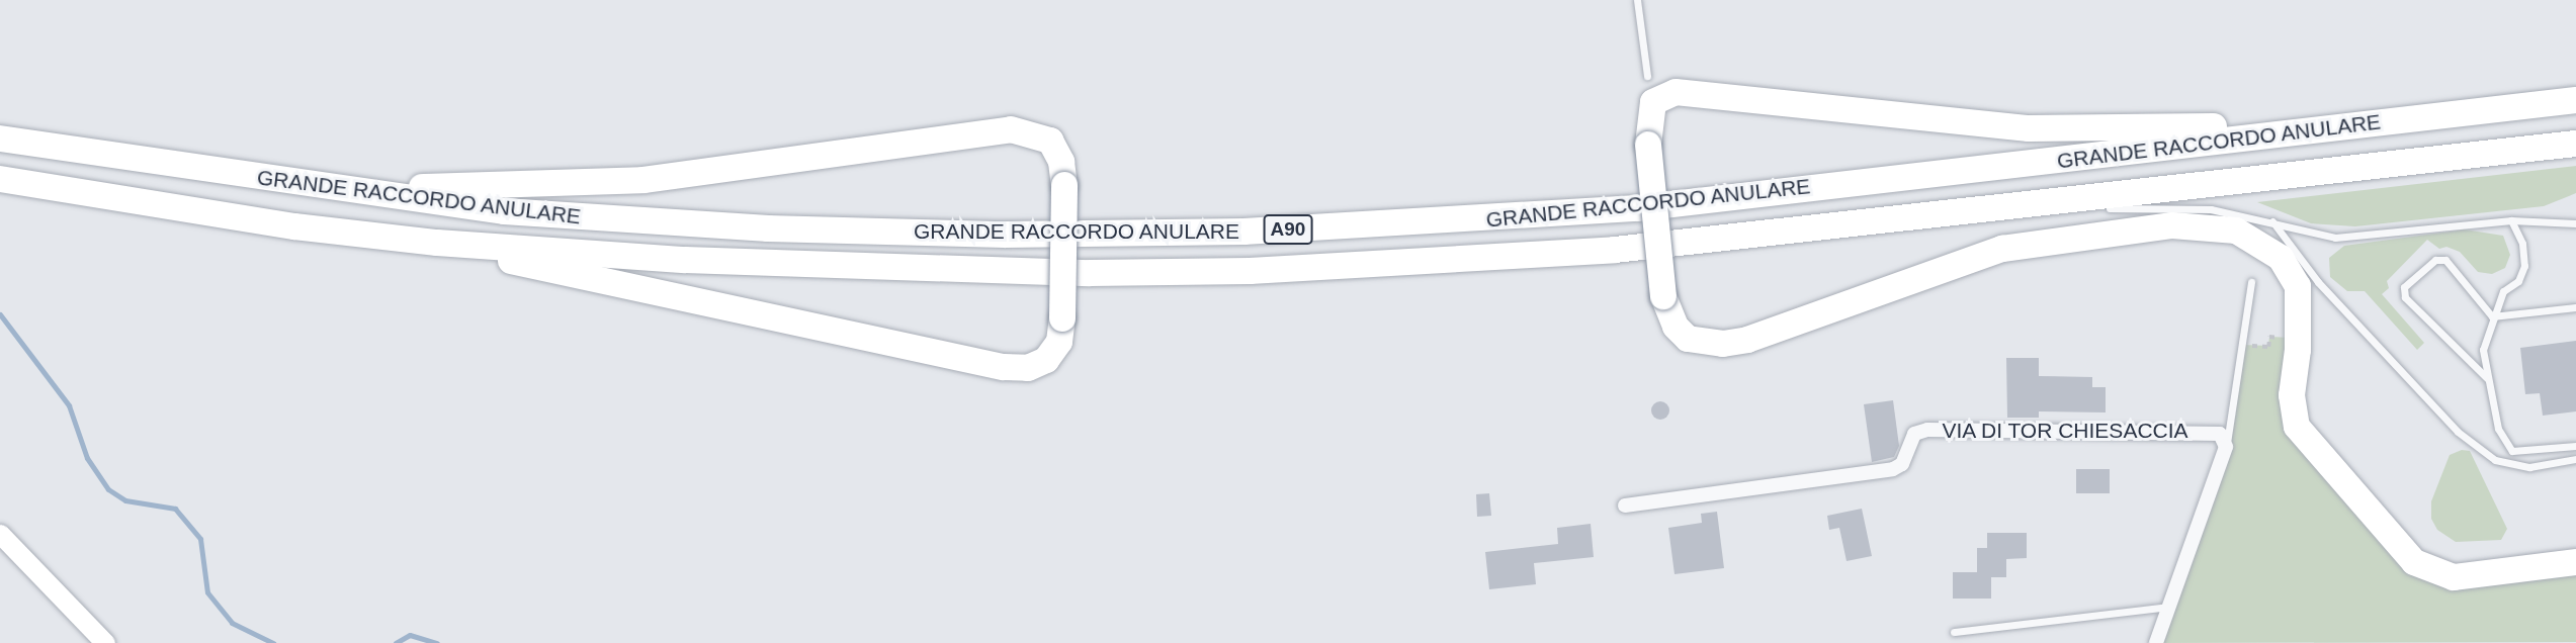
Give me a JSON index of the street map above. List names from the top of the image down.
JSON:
{
  "streets": {
    "highway": ["GRANDE RACCORDO ANULARE", "A90"],
    "street": ["VIA DI TOR CHIESACCIA"]
  }
}
